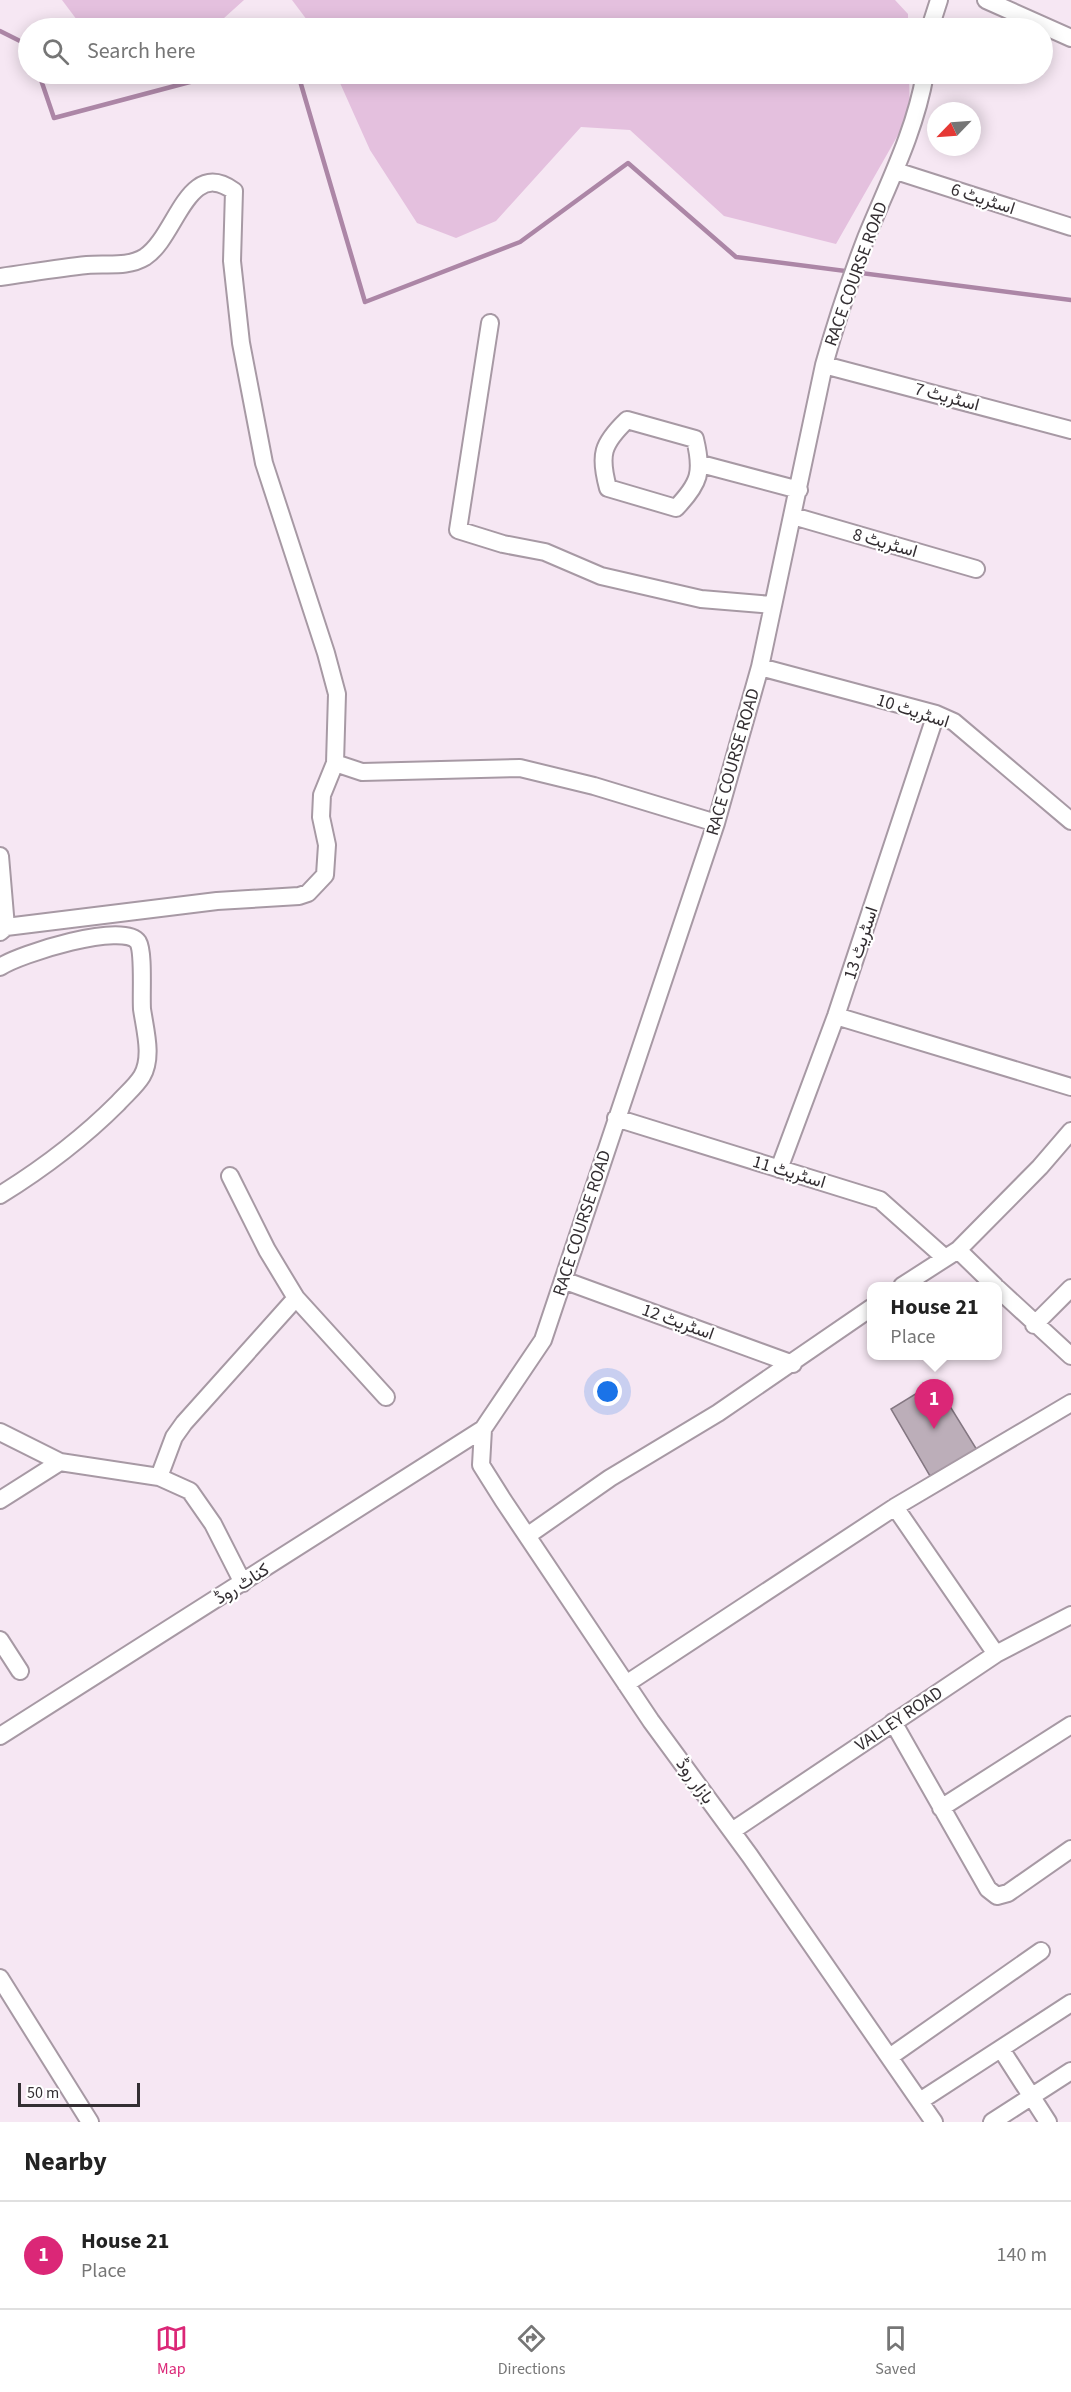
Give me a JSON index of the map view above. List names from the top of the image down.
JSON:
{
  "streets": {
    "street": [
      "اسٹریٹ 6",
      "RACE COURSE ROAD",
      "اسٹریٹ 7",
      "اسٹریٹ 8",
      "اسٹریٹ 10",
      "اسٹریٹ 13",
      "اسٹریٹ 11",
      "اسٹریٹ 12",
      "کناٹ روڈ",
      "VALLEY ROAD",
      "بازار روڈ"
    ]
  },
  "crossings": [
    ["اسٹریٹ 6", "RACE COURSE ROAD"],
    ["RACE COURSE ROAD", "اسٹریٹ 7"],
    ["RACE COURSE ROAD", "اسٹریٹ 8"],
    ["RACE COURSE ROAD", "اسٹریٹ 10"],
    ["RACE COURSE ROAD", "اسٹریٹ 11"],
    ["RACE COURSE ROAD", "اسٹریٹ 12"],
    ["RACE COURSE ROAD", "کناٹ روڈ"],
    ["RACE COURSE ROAD", "بازار روڈ"],
    ["اسٹریٹ 10", "اسٹریٹ 13"],
    ["اسٹریٹ 13", "اسٹریٹ 11"],
    ["کناٹ روڈ", "بازار روڈ"],
    ["VALLEY ROAD", "بازار روڈ"]
  ],
  "scale_bar": "50 m",
  "north": "bottom left",
  "page": {
    "search": "Search here",
    "popup": ["House 21", "Place"],
    "pins": "1",
    "scale": "50 m",
    "heading": "Nearby",
    "list": [
      {
        "mark": "1",
        "name": "House 21",
        "note": "Place",
        "value": "140 m"
      }
    ],
    "nav": ["Map", "Directions", "Saved"]
  }
}
